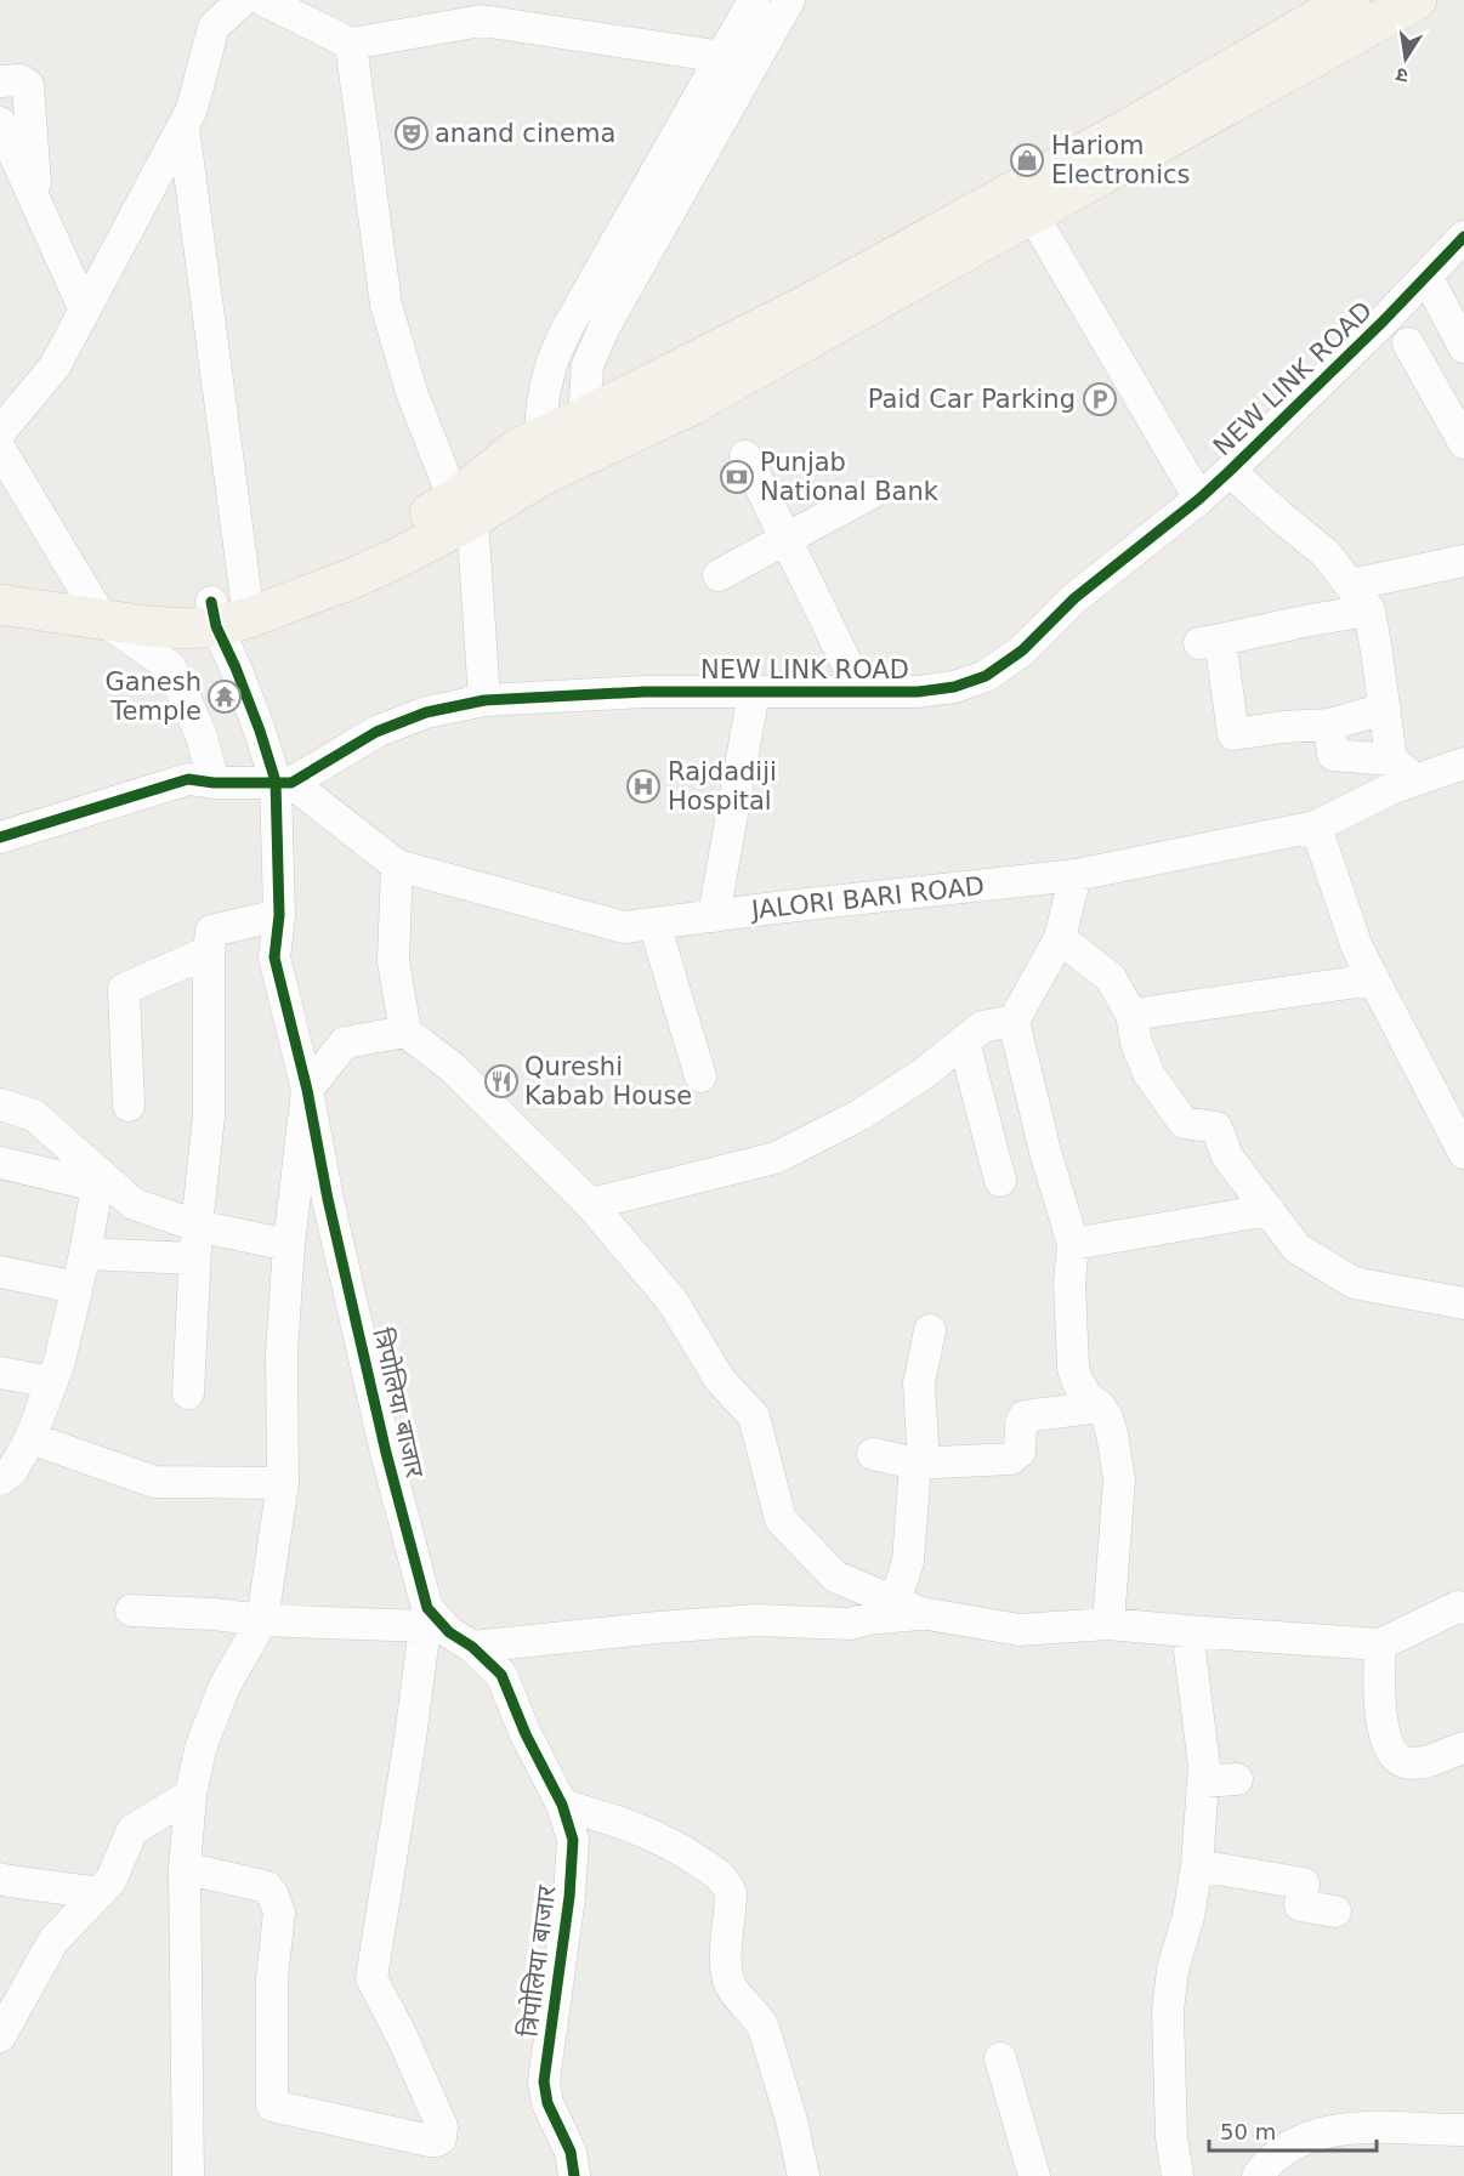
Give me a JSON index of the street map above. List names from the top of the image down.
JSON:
{
  "streets": {
    "street": ["NEW LINK ROAD", "JALORI BARI ROAD", "त्रिपोलिया बाजार"]
  },
  "crossings": [
    ["NEW LINK ROAD", "JALORI BARI ROAD"],
    ["NEW LINK ROAD", "त्रिपोलिया बाजार"],
    ["JALORI BARI ROAD", "त्रिपोलिया बाजार"]
  ],
  "places": {
    "theatre": ["anand cinema"],
    "shop": ["Hariom Electronics"],
    "parking": ["Paid Car Parking"],
    "bank": ["Punjab National Bank"],
    "temple": ["Ganesh Temple"],
    "hospital": ["Rajdadiji Hospital"],
    "restaurant": ["Qureshi Kabab House"]
  },
  "scale_bar": "50 m",
  "north": "bottom"
}
